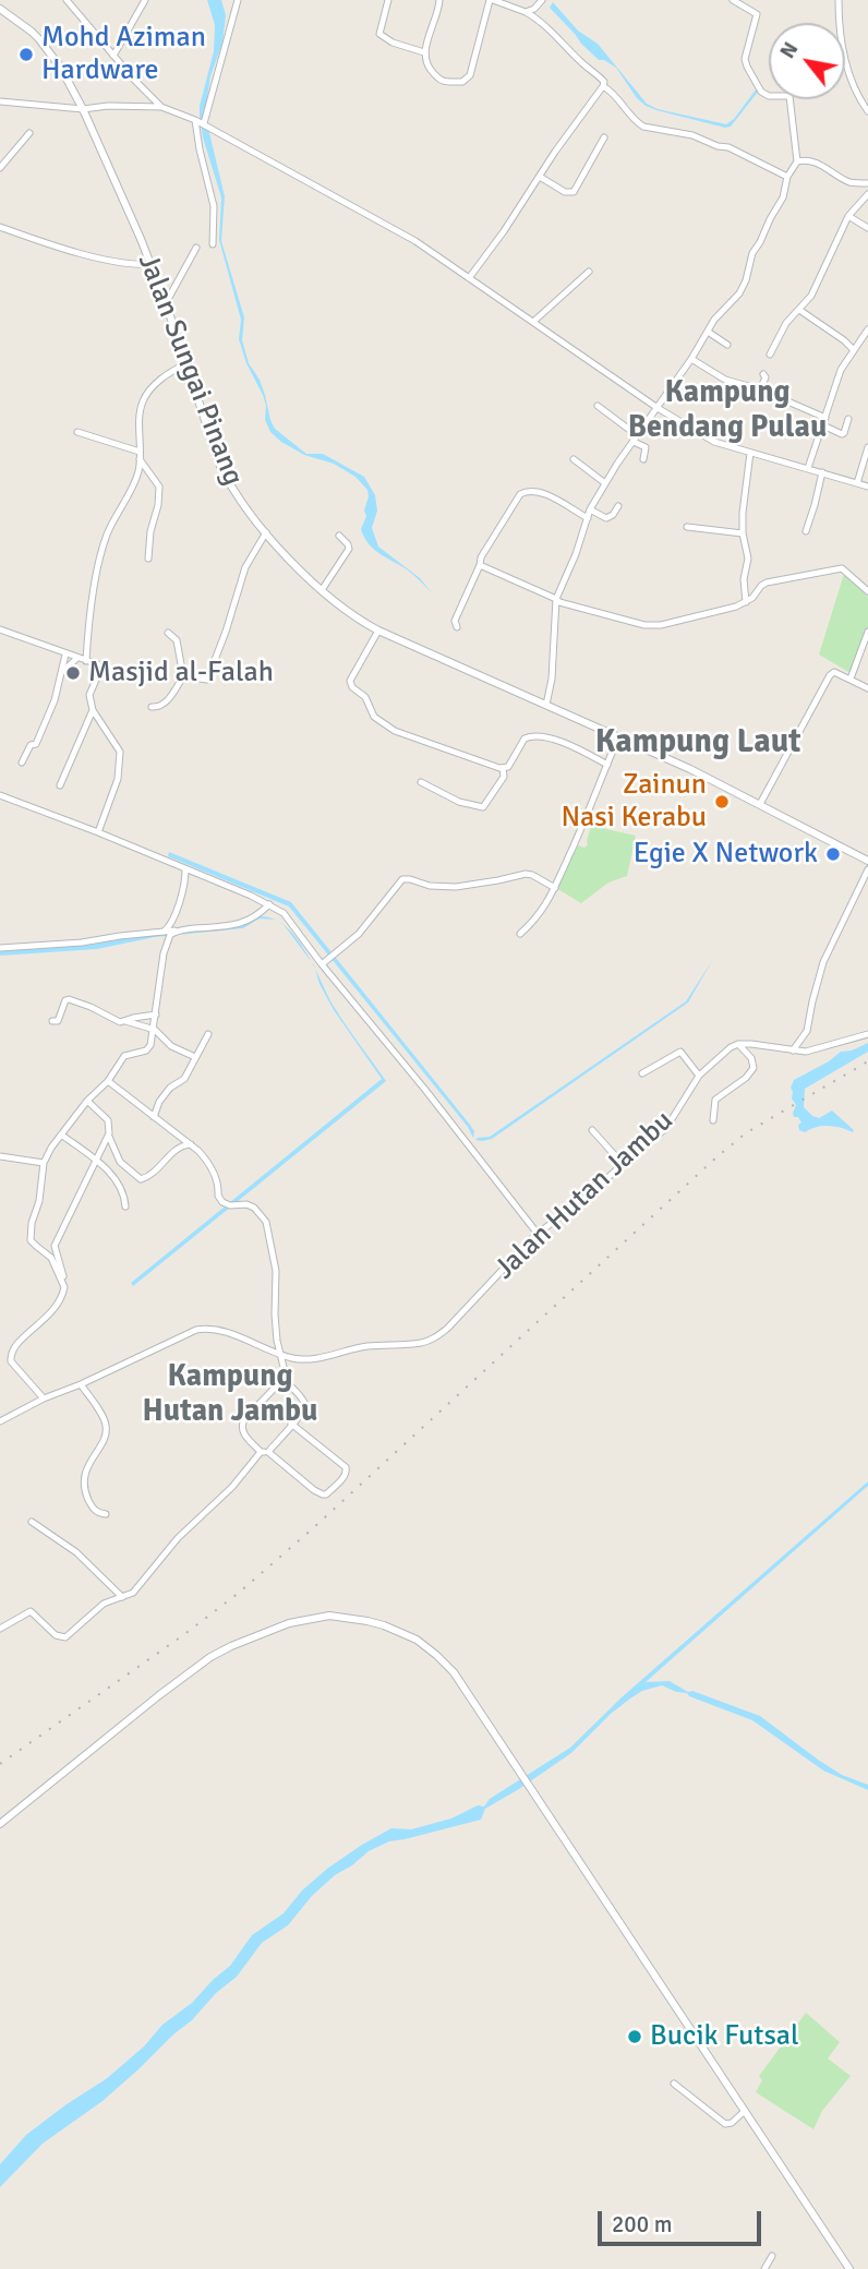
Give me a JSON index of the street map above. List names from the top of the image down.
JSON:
{
  "streets": {
    "street": ["Jalan Sungai Pinang", "Jalan Hutan Jambu"]
  },
  "districts": ["Kampung Bendang Pulau", "Kampung Laut", "Kampung Hutan Jambu"],
  "places": [
    "Mohd Aziman Hardware",
    "Masjid al-Falah",
    "Zainun Nasi Kerabu",
    "Egie X Network",
    "Bucik Futsal"
  ],
  "scale_bar": "200 m",
  "north": "top left"
}
